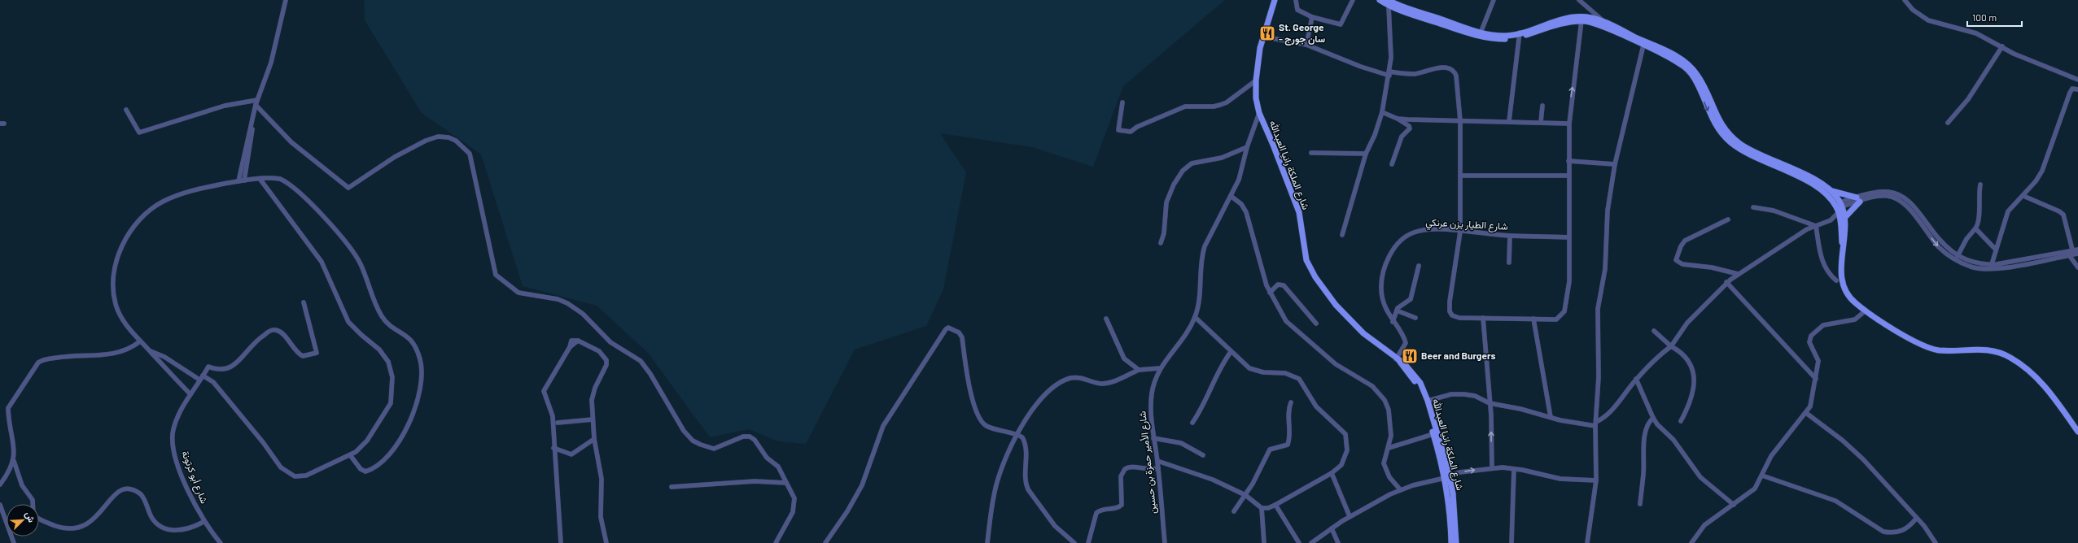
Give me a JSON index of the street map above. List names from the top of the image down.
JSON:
{
  "streets": {
    "main road": ["شارع الملكة رانيا العبدالله"],
    "street": ["شارع الطيار يزن عرنكي", "شارع الأمير حمزة بن حسين", "شارع أبو كرتونة"]
  },
  "crossings": [
    ["شارع الملكة رانيا العبدالله", "شارع الطيار يزن عرنكي"],
    ["شارع الملكة رانيا العبدالله", "شارع الأمير حمزة بن حسين"]
  ],
  "places": {
    "restaurant": ["St. George - سان جورج", "Beer and Burgers"]
  },
  "scale_bar": "100 m",
  "north": "top right"
}
